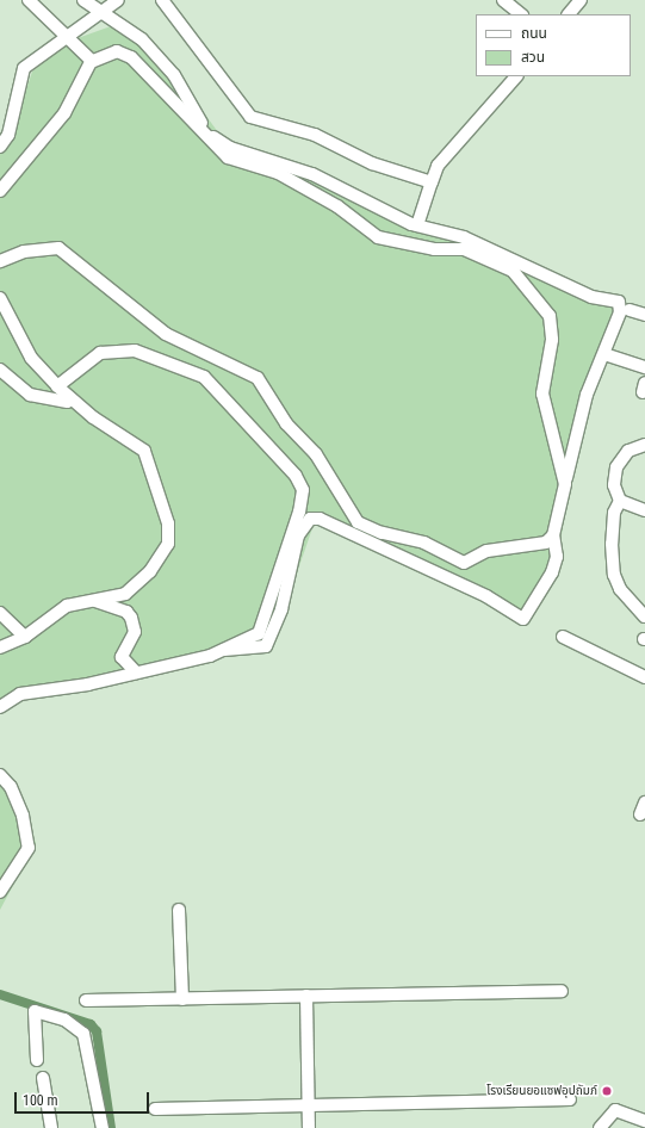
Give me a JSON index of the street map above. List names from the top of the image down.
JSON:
{
  "places": ["โรงเรียนยอแซฟอุปถัมภ์"],
  "legend": ["ถนน", "สวน"],
  "scale_bar": "100 m"
}
